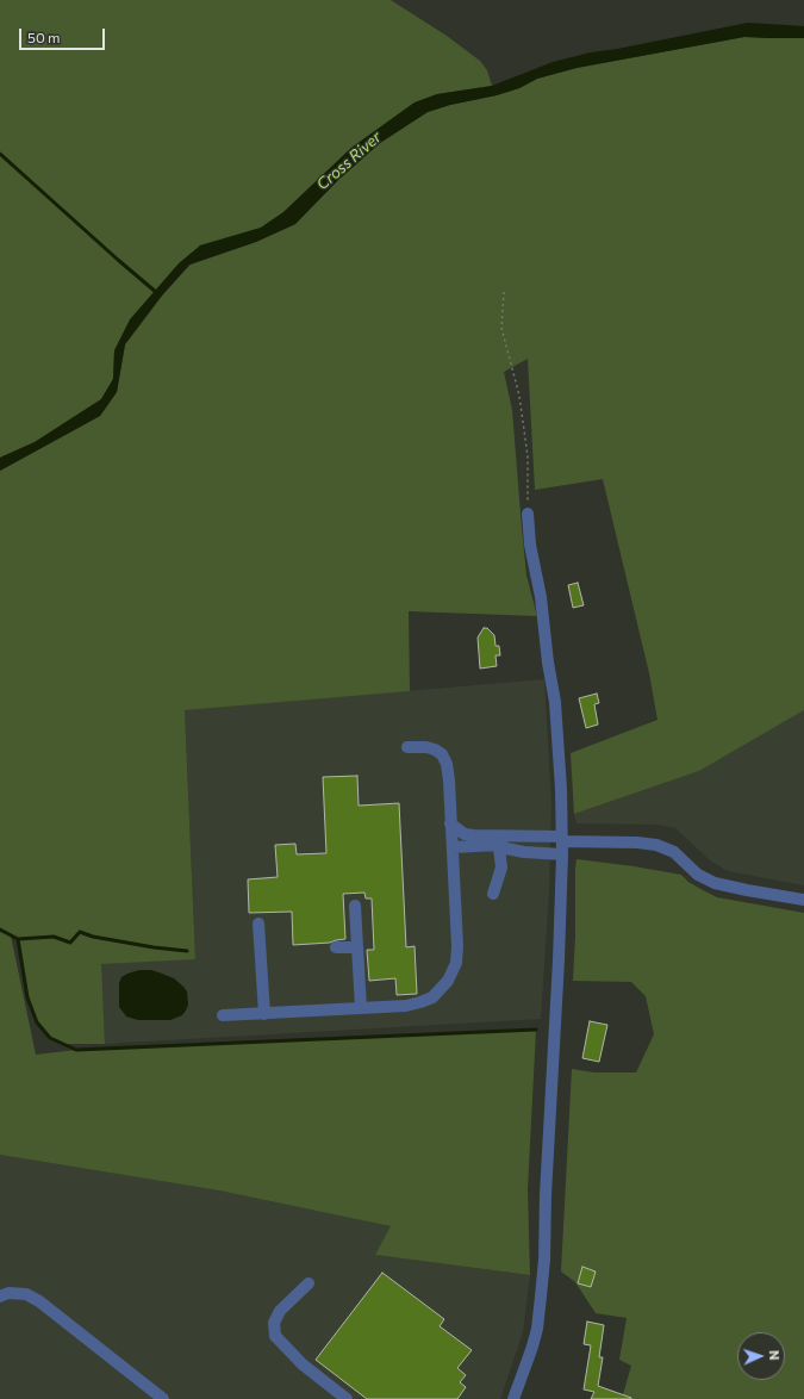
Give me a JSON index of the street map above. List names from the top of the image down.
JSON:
{
  "water": ["Cross River"],
  "scale_bar": "50 m",
  "north": "right"
}
